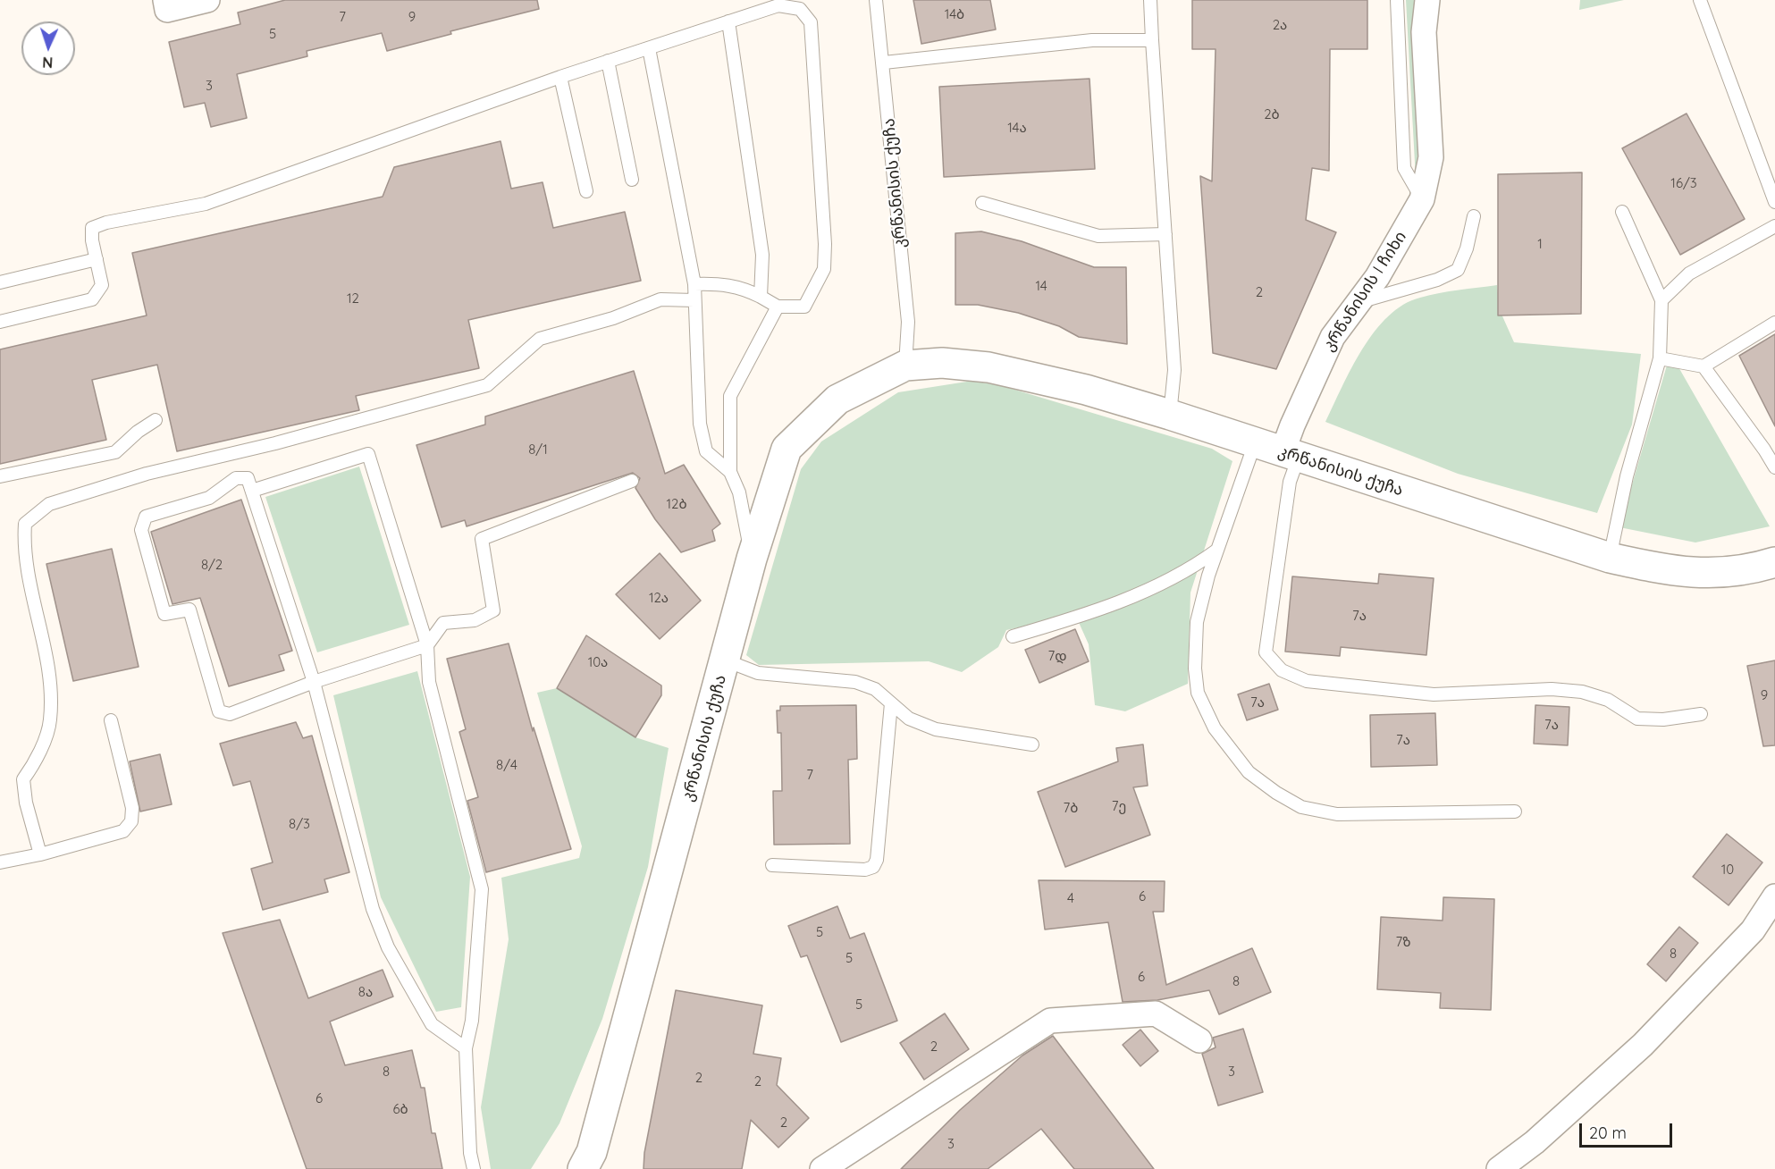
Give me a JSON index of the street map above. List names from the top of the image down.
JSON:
{
  "streets": {
    "street": ["კრწანისის ქუჩა", "კრწანისის I ჩიხი"]
  },
  "crossings": [
    ["კრწანისის ქუჩა", "კრწანისის I ჩიხი"]
  ],
  "house_numbers": [
    "14ბ",
    "7",
    "9",
    "2ა",
    "5",
    "3",
    "2ბ",
    "14ა",
    "16/3",
    "1",
    "14",
    "2",
    "12",
    "8/1",
    "12ბ",
    "8/2",
    "12ა",
    "7ა",
    "7დ",
    "10ა",
    "9",
    "7ა",
    "7ა",
    "7ა",
    "8/4",
    "7",
    "7ე",
    "7ბ",
    "8/3",
    "10",
    "6",
    "4",
    "5",
    "7ზ",
    "8",
    "5",
    "6",
    "8",
    "8ა",
    "5",
    "2",
    "8",
    "3",
    "2",
    "2",
    "6",
    "6ბ",
    "2",
    "3"
  ],
  "scale_bar": "20 m",
  "north": "bottom"
}
